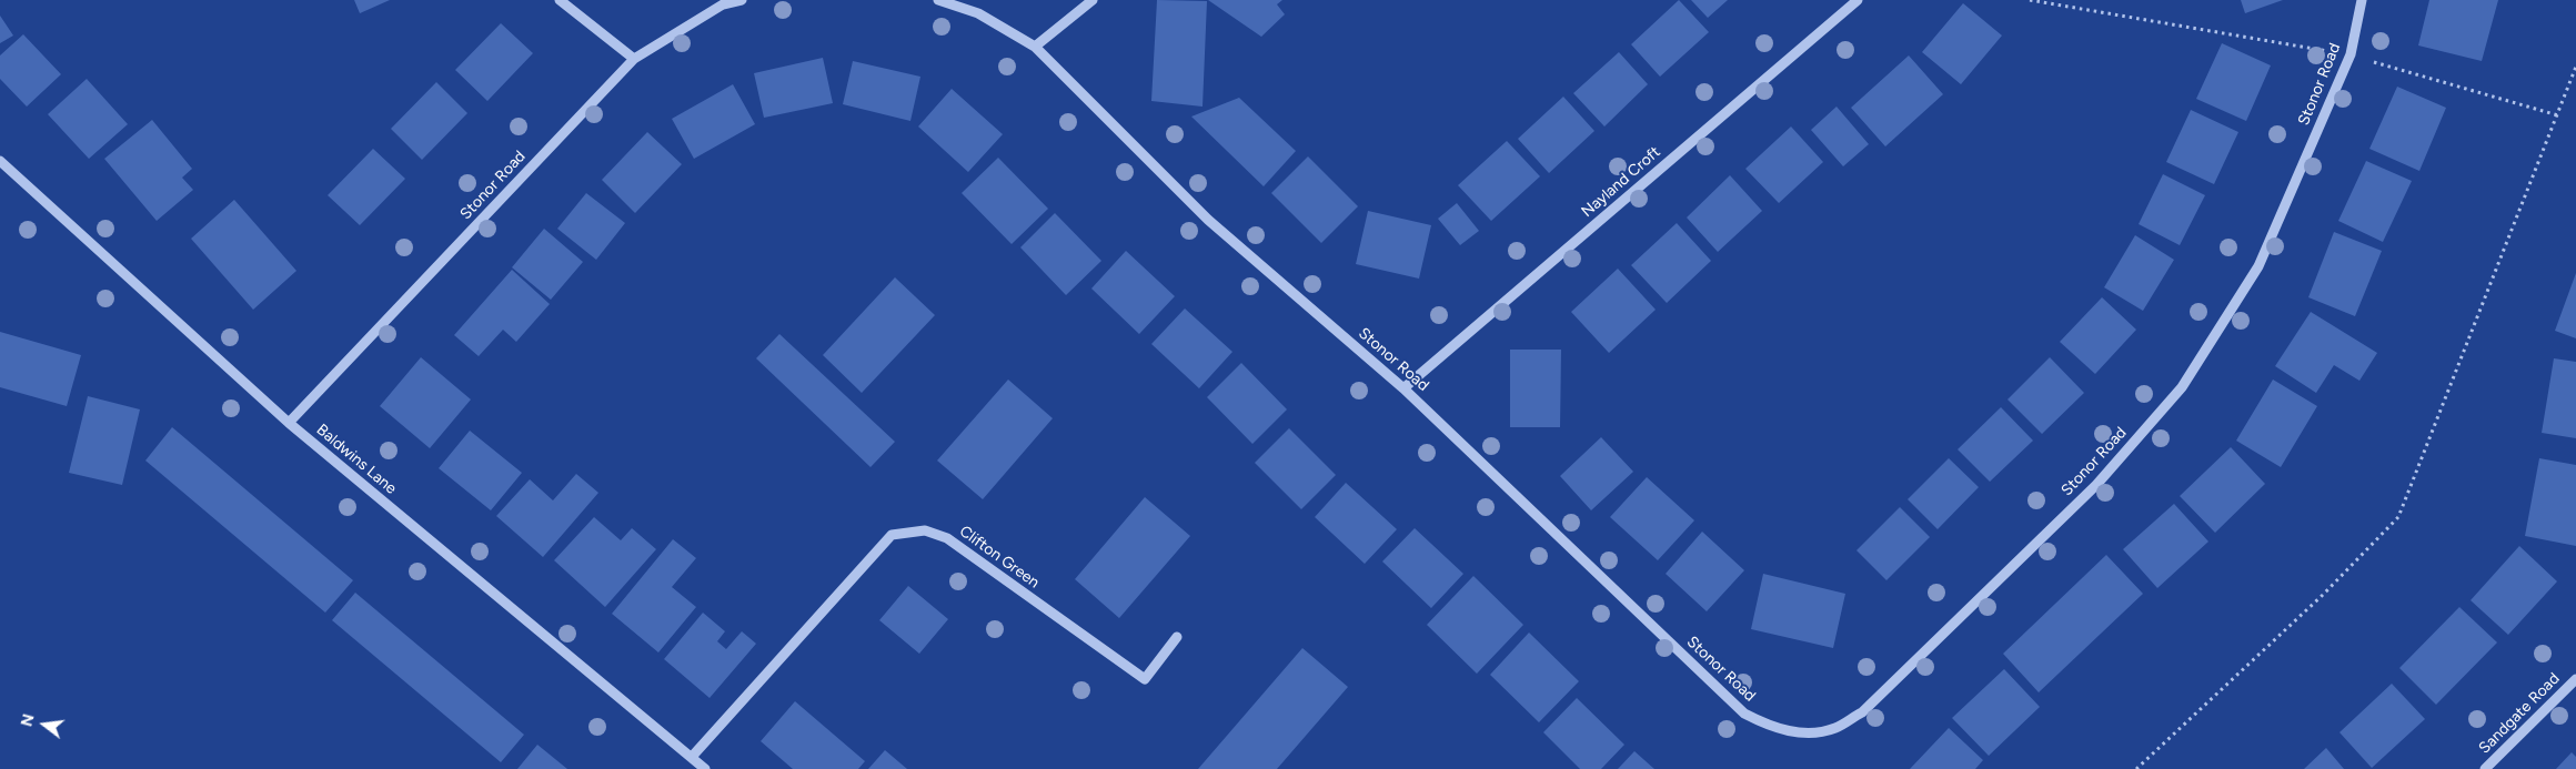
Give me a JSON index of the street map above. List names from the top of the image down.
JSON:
{
  "streets": {
    "street": [
      "Stonor Road",
      "Nayland Croft",
      "Baldwins Lane",
      "Clifton Green",
      "Sandgate Road"
    ]
  },
  "crossings": [
    ["Stonor Road", "Nayland Croft"],
    ["Stonor Road", "Baldwins Lane"],
    ["Baldwins Lane", "Clifton Green"]
  ],
  "north": "left"
}
